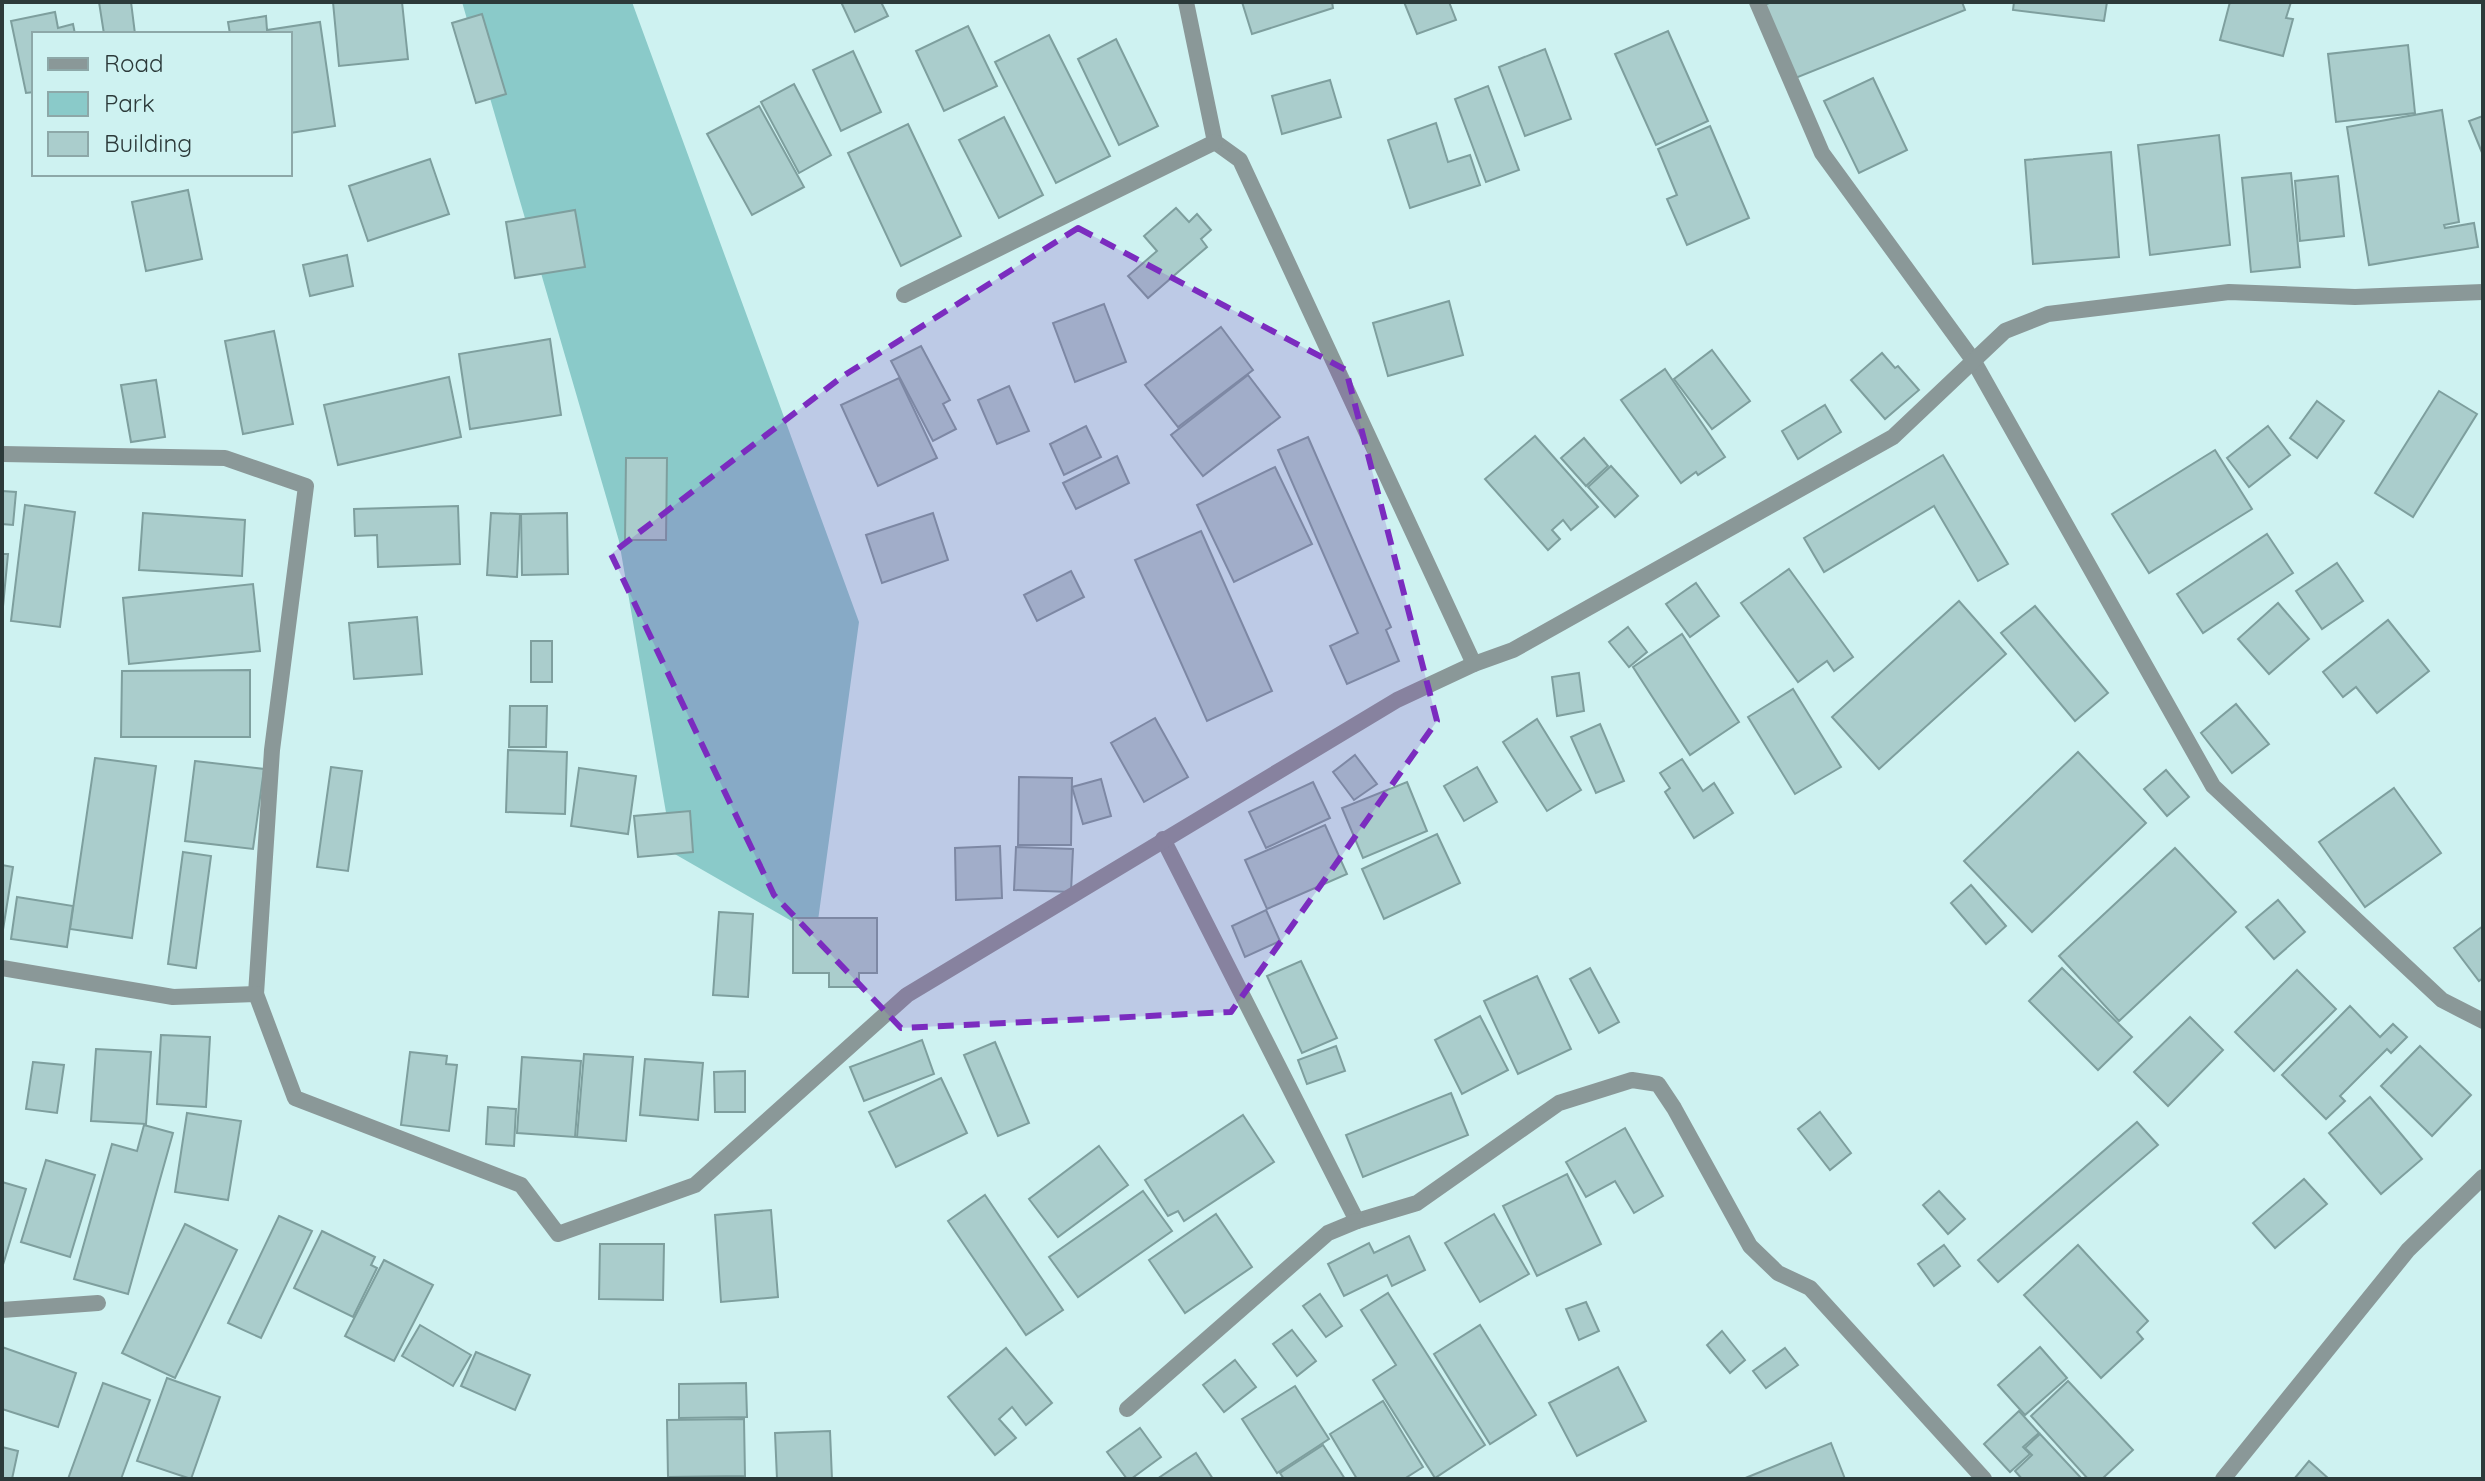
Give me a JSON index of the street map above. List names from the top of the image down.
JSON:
{
  "legend": ["Road", "Park", "Building"]
}
